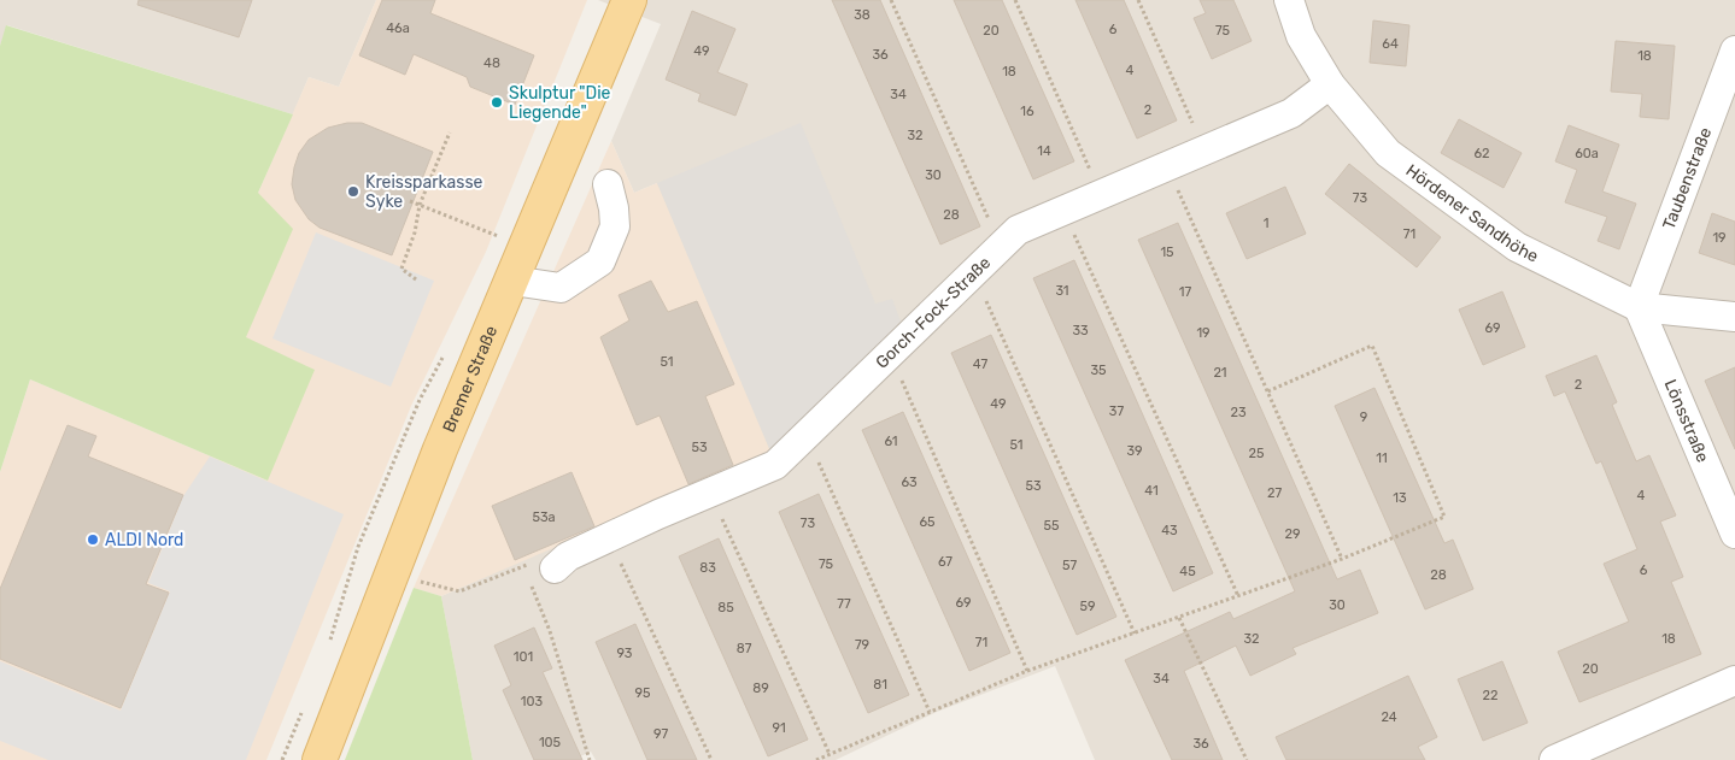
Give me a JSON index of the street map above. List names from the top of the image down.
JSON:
{
  "streets": {
    "main road": ["Bremer Straße"],
    "street": [
      "Taubenstraße",
      "Hördener Sandhöhe",
      "Gorch-Fock-Straße",
      "Lönsstraße"
    ]
  },
  "crossings": [
    ["Taubenstraße", "Hördener Sandhöhe"],
    ["Taubenstraße", "Lönsstraße"],
    ["Hördener Sandhöhe", "Gorch-Fock-Straße"],
    ["Hördener Sandhöhe", "Lönsstraße"]
  ],
  "places": ["Skulptur \"Die Liegende\"", "Kreissparkasse Syke", "ALDI Nord"],
  "house_numbers": [
    "38",
    "46a",
    "6",
    "20",
    "75",
    "64",
    "49",
    "36",
    "18",
    "48",
    "4",
    "18",
    "34",
    "2",
    "16",
    "32",
    "14",
    "62",
    "60a",
    "30",
    "73",
    "28",
    "1",
    "71",
    "19",
    "15",
    "31",
    "17",
    "69",
    "33",
    "19",
    "51",
    "47",
    "35",
    "21",
    "2",
    "49",
    "37",
    "23",
    "9",
    "61",
    "51",
    "53",
    "39",
    "25",
    "11",
    "63",
    "53",
    "41",
    "27",
    "4",
    "13",
    "53a",
    "65",
    "73",
    "55",
    "43",
    "29",
    "67",
    "75",
    "57",
    "83",
    "6",
    "45",
    "28",
    "69",
    "77",
    "30",
    "59",
    "85",
    "32",
    "18",
    "71",
    "79",
    "87",
    "93",
    "101",
    "20",
    "34",
    "81",
    "89",
    "95",
    "22",
    "103",
    "24",
    "91",
    "97",
    "105",
    "36"
  ]
}
